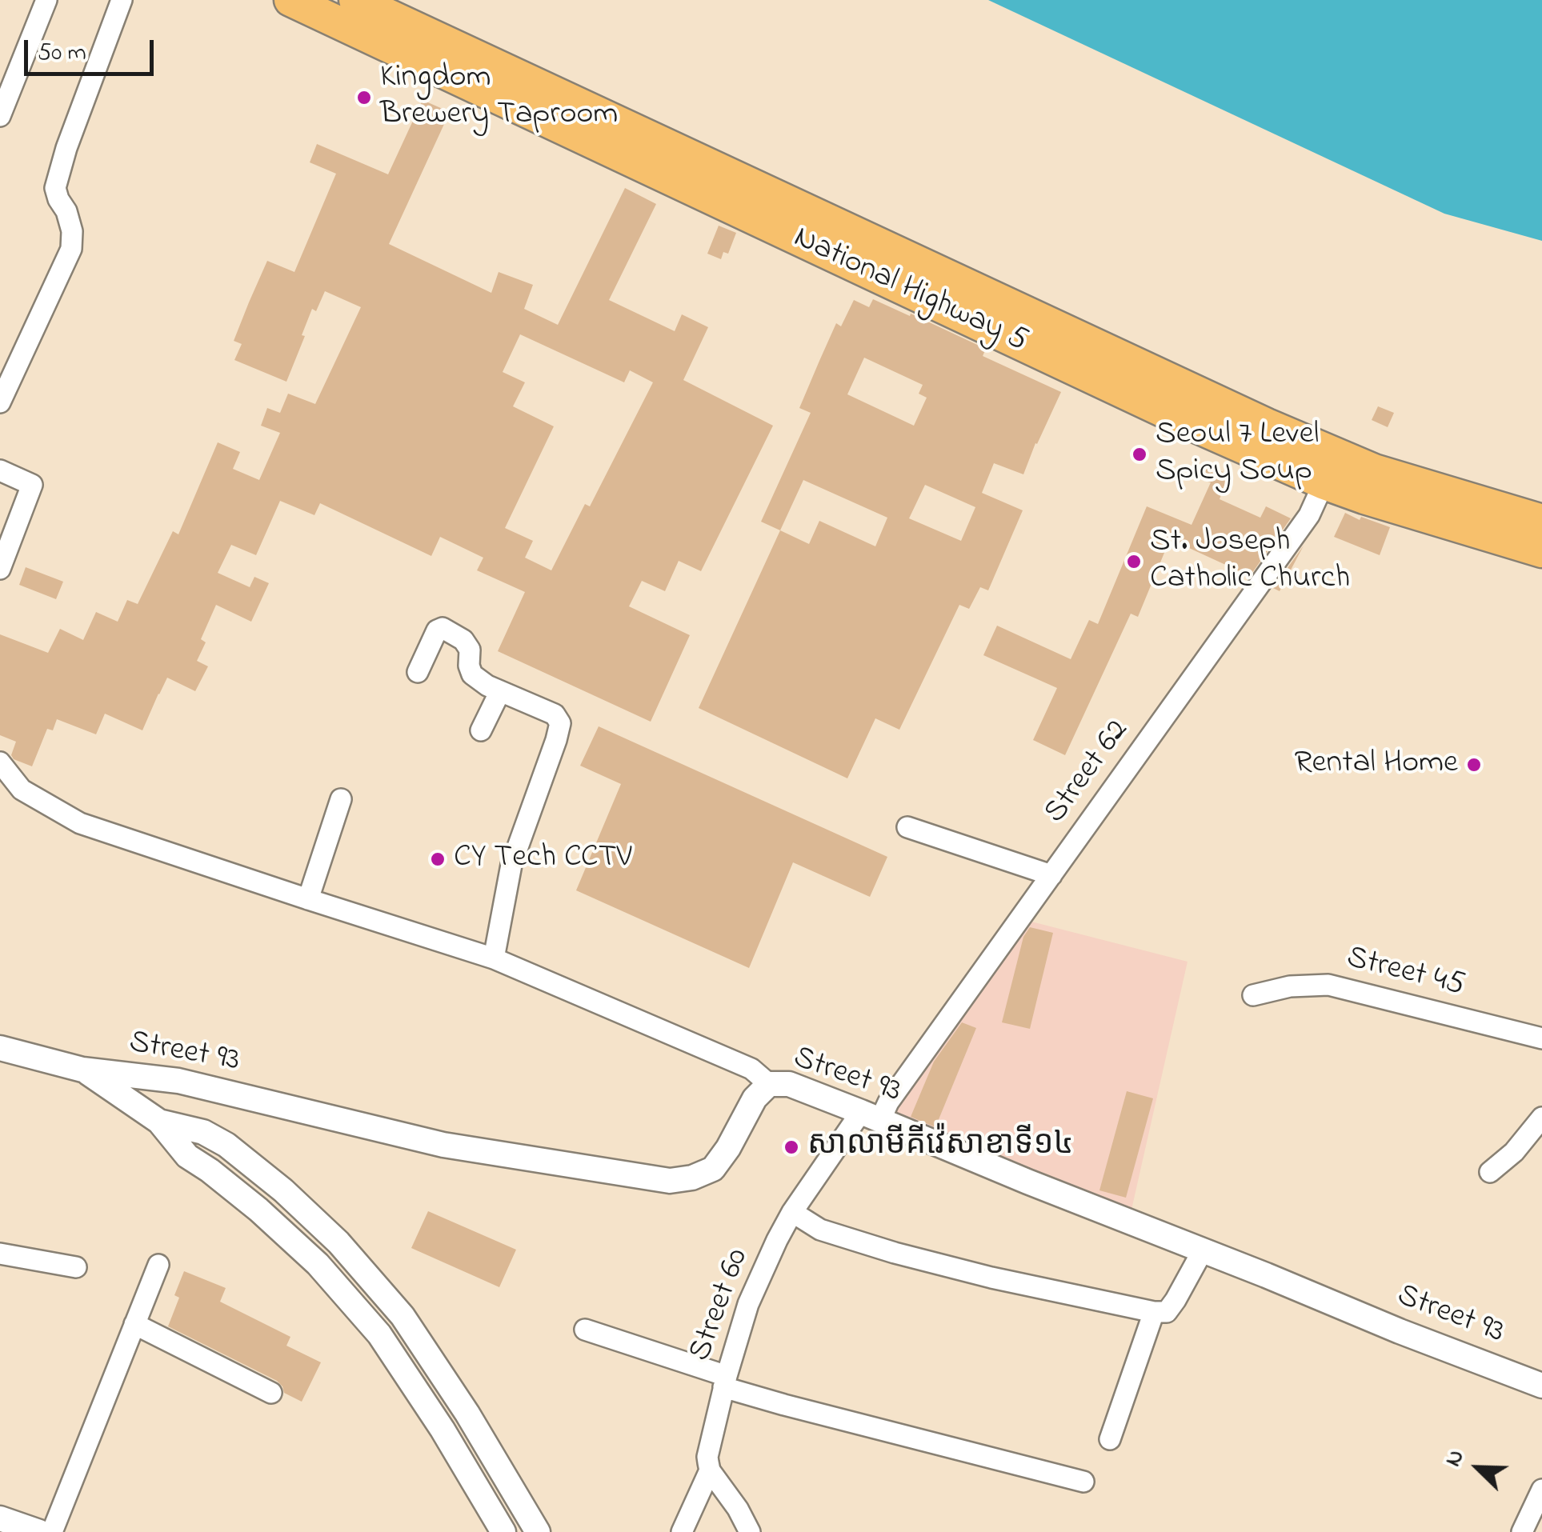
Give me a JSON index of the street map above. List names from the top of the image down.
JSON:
{
  "streets": {
    "highway": ["National Highway 5"],
    "street": [
      "Street 62",
      "Street 45",
      "Street 93",
      "Street 60"
    ]
  },
  "crossings": [
    ["National Highway 5", "Street 62"],
    ["Street 62", "Street 93"],
    ["Street 62", "Street 60"],
    ["Street 93", "Street 60"]
  ],
  "places": [
    "Kingdom Brewery Taproom",
    "Seoul 7 Level Spicy Soup",
    "St. Joseph Catholic Church",
    "Rental Home",
    "CY Tech CCTV",
    "សាលាមីគីវ៉េសាខាទី១៤"
  ],
  "scale_bar": "50 m",
  "north": "top left"
}
